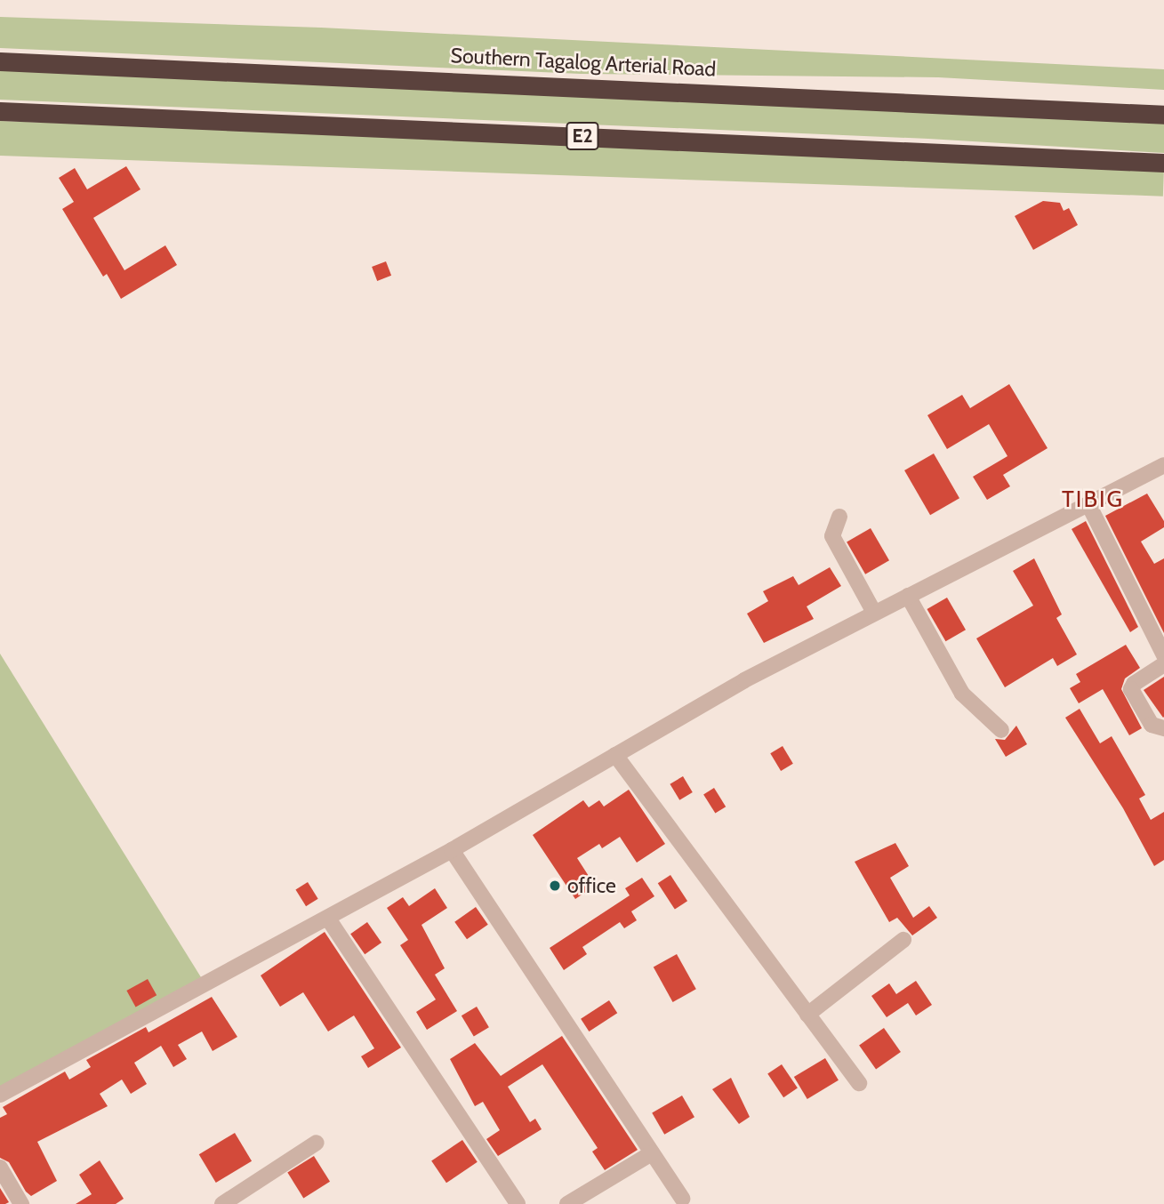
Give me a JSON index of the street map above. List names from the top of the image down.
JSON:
{
  "streets": {
    "highway": ["Southern Tagalog Arterial Road", "E2"]
  },
  "districts": ["TIBIG"],
  "places": ["office"]
}
